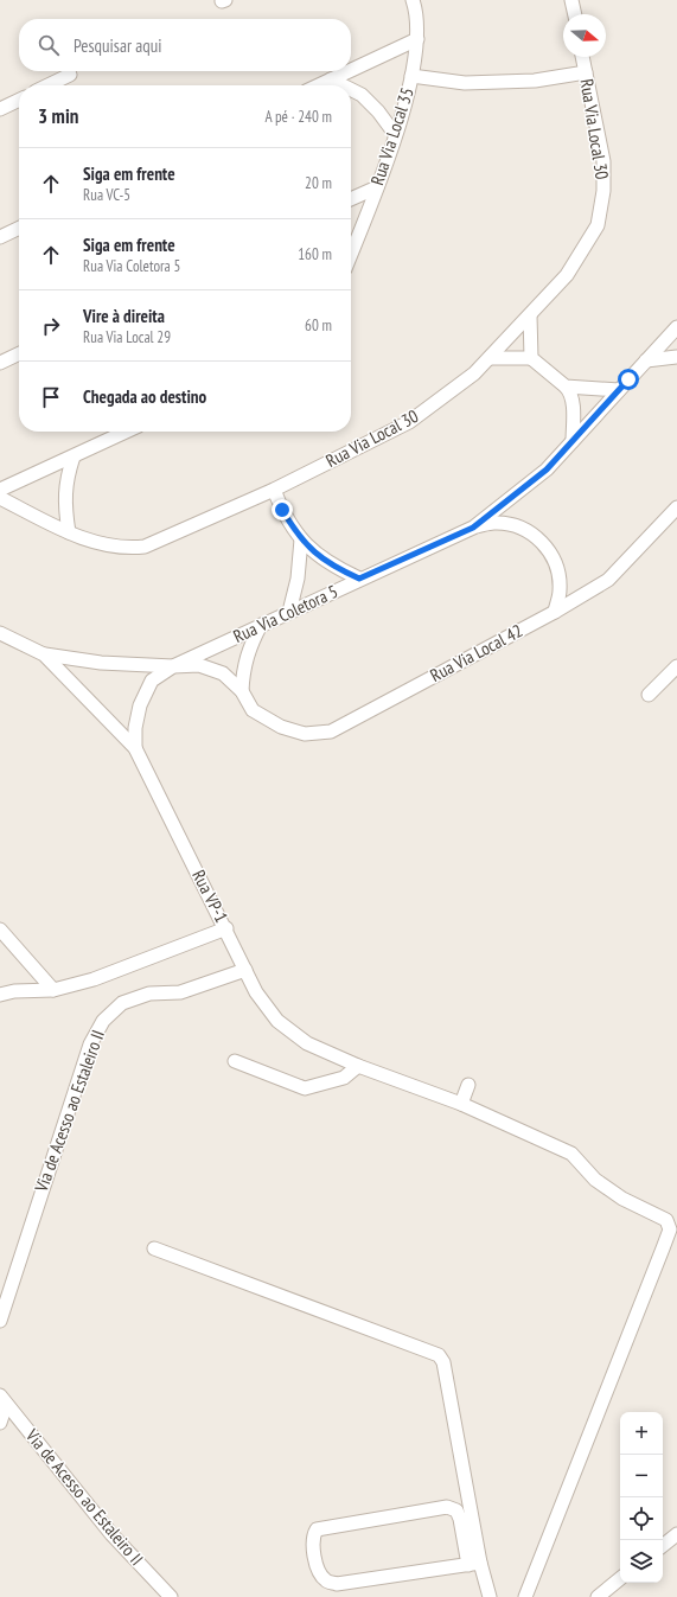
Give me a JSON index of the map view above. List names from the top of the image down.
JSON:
{
  "streets": {
    "street": [
      "Rua Via Local 30",
      "Rua Via Local 35",
      "Rua Via Coletora 5",
      "Rua Via Local 42",
      "Rua VP-1",
      "Via de Acesso ao Estaleiro II"
    ]
  },
  "crossings": [
    ["Rua Via Coletora 5", "Rua VP-1"],
    ["Rua VP-1", "Via de Acesso ao Estaleiro II"]
  ],
  "north": "right",
  "page": {
    "search": "Pesquisar aqui",
    "heading": ["3 min", "A pé · 240 m"],
    "list": [
      ["Siga em frente", "Rua VC-5", "20 m"],
      ["Siga em frente", "Rua Via Coletora 5", "160 m"],
      ["Vire à direita", "Rua Via Local 29", "60 m"],
      "Chegada ao destino"
    ],
    "map_buttons": ["+", "−"]
  }
}
